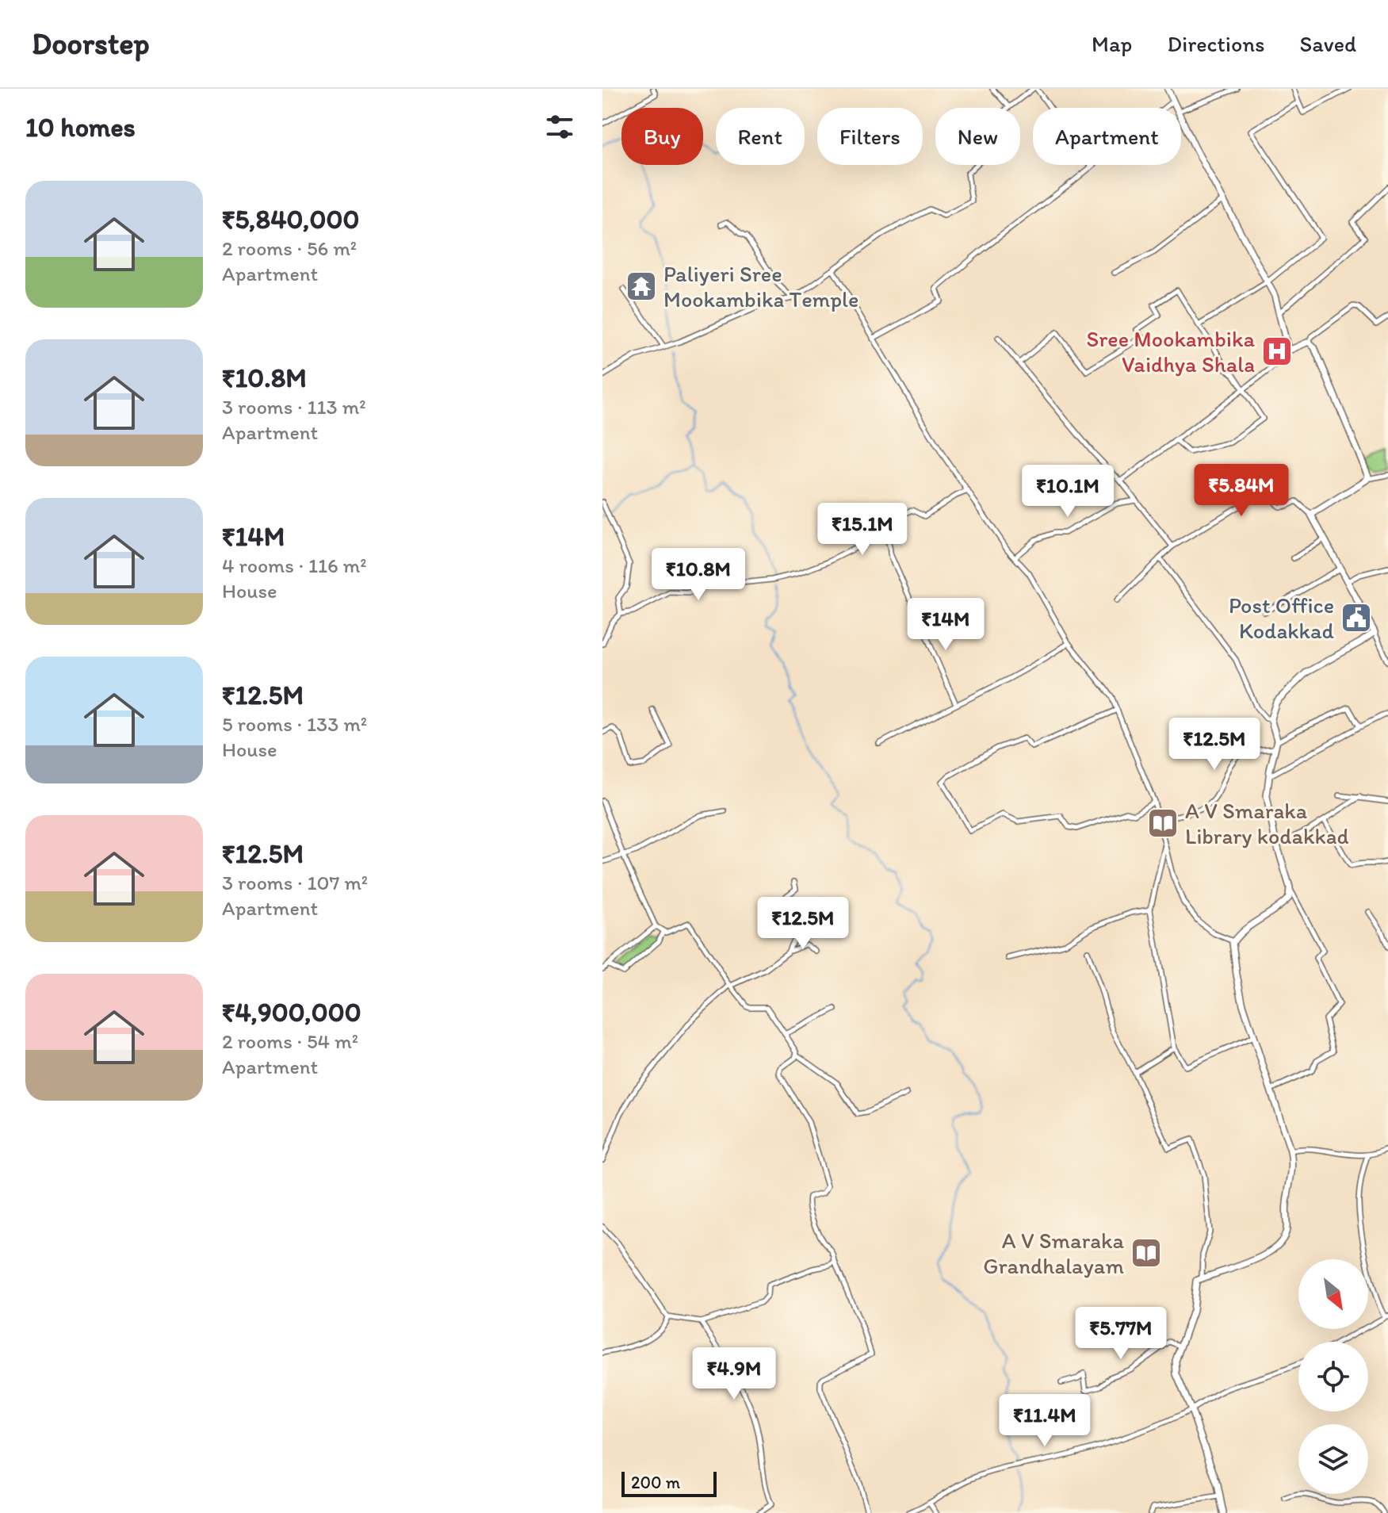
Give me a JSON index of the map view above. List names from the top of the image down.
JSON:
{
  "places": {
    "temple": ["Paliyeri Sree Mookambika Temple"],
    "hospital": ["Sree Mookambika Vaidhya Shala"],
    "public building": ["Post Office Kodakkad"],
    "library": ["A V Smaraka Library kodakkad", "A V Smaraka Grandhalayam"]
  },
  "scale_bar": "200 m",
  "north": "bottom right",
  "page": {
    "header": "Doorstep",
    "nav": ["Map", "Directions", "Saved"],
    "heading": "10 homes",
    "chip": [
      "Buy",
      "Rent",
      "Filters",
      "New",
      "Apartment"
    ],
    "list": [
      {
        "name": "₹5,840,000",
        "note": "2 rooms · 56 m² · Apartment"
      },
      {
        "name": "₹10.8M",
        "note": "3 rooms · 113 m² · Apartment"
      },
      {
        "name": "₹14M",
        "note": "4 rooms · 116 m² · House"
      },
      {
        "name": "₹12.5M",
        "note": "5 rooms · 133 m² · House"
      },
      {
        "name": "₹12.5M",
        "note": "3 rooms · 107 m² · Apartment"
      },
      {
        "name": "₹4,900,000",
        "note": "2 rooms · 54 m² · Apartment"
      }
    ],
    "price": [
      "₹5.84M",
      "₹10.1M",
      "₹15.1M",
      "₹10.8M",
      "₹14M",
      "₹12.5M",
      "₹12.5M",
      "₹5.77M",
      "₹4.9M",
      "₹11.4M"
    ],
    "scale": "200 m"
  }
}
